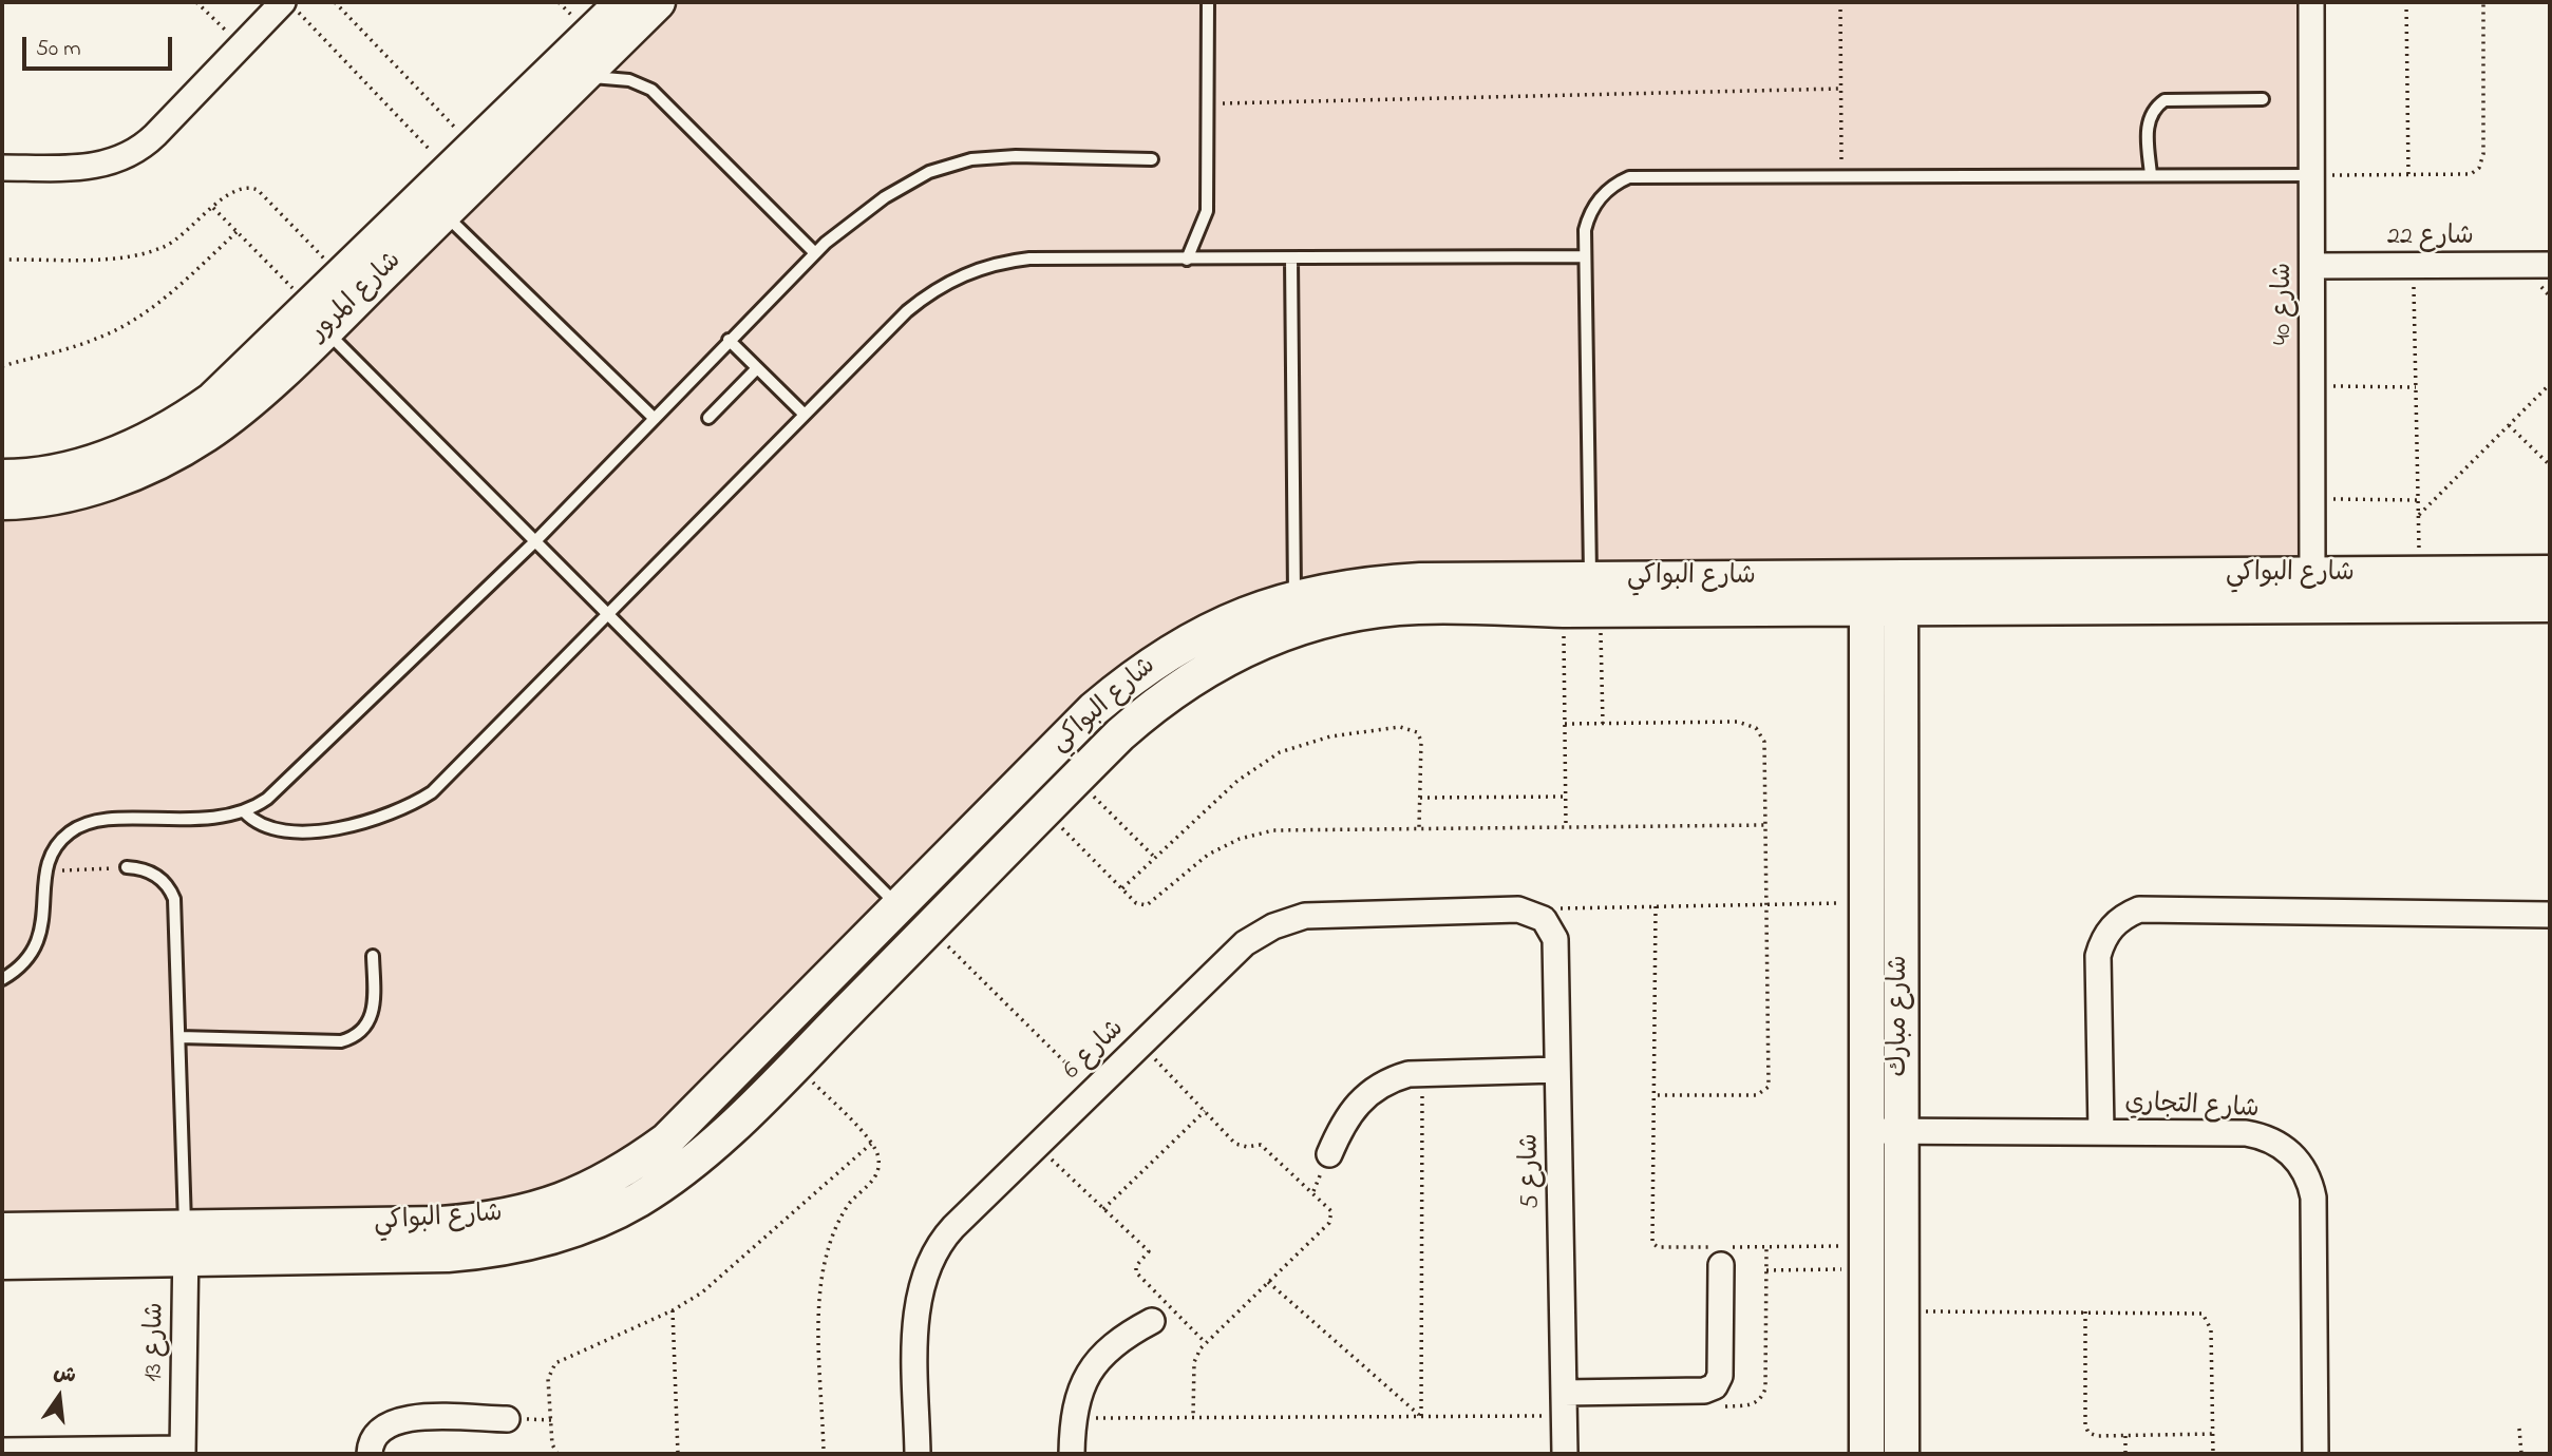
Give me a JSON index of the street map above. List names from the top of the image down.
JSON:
{
  "streets": {
    "street": [
      "شارع 22",
      "شارع المرور",
      "شارع 40",
      "شارع البواكي",
      "شارع مبارك",
      "شارع 6",
      "شارع التجاري",
      "شارع 5",
      "شارع 13"
    ]
  },
  "crossings": [
    ["شارع 22", "شارع 40"],
    ["شارع 40", "شارع البواكي"],
    ["شارع البواكي", "شارع مبارك"],
    ["شارع البواكي", "شارع 13"],
    ["شارع مبارك", "شارع التجاري"],
    ["شارع 6", "شارع 5"]
  ],
  "scale_bar": "50 m",
  "north": "top"
}
